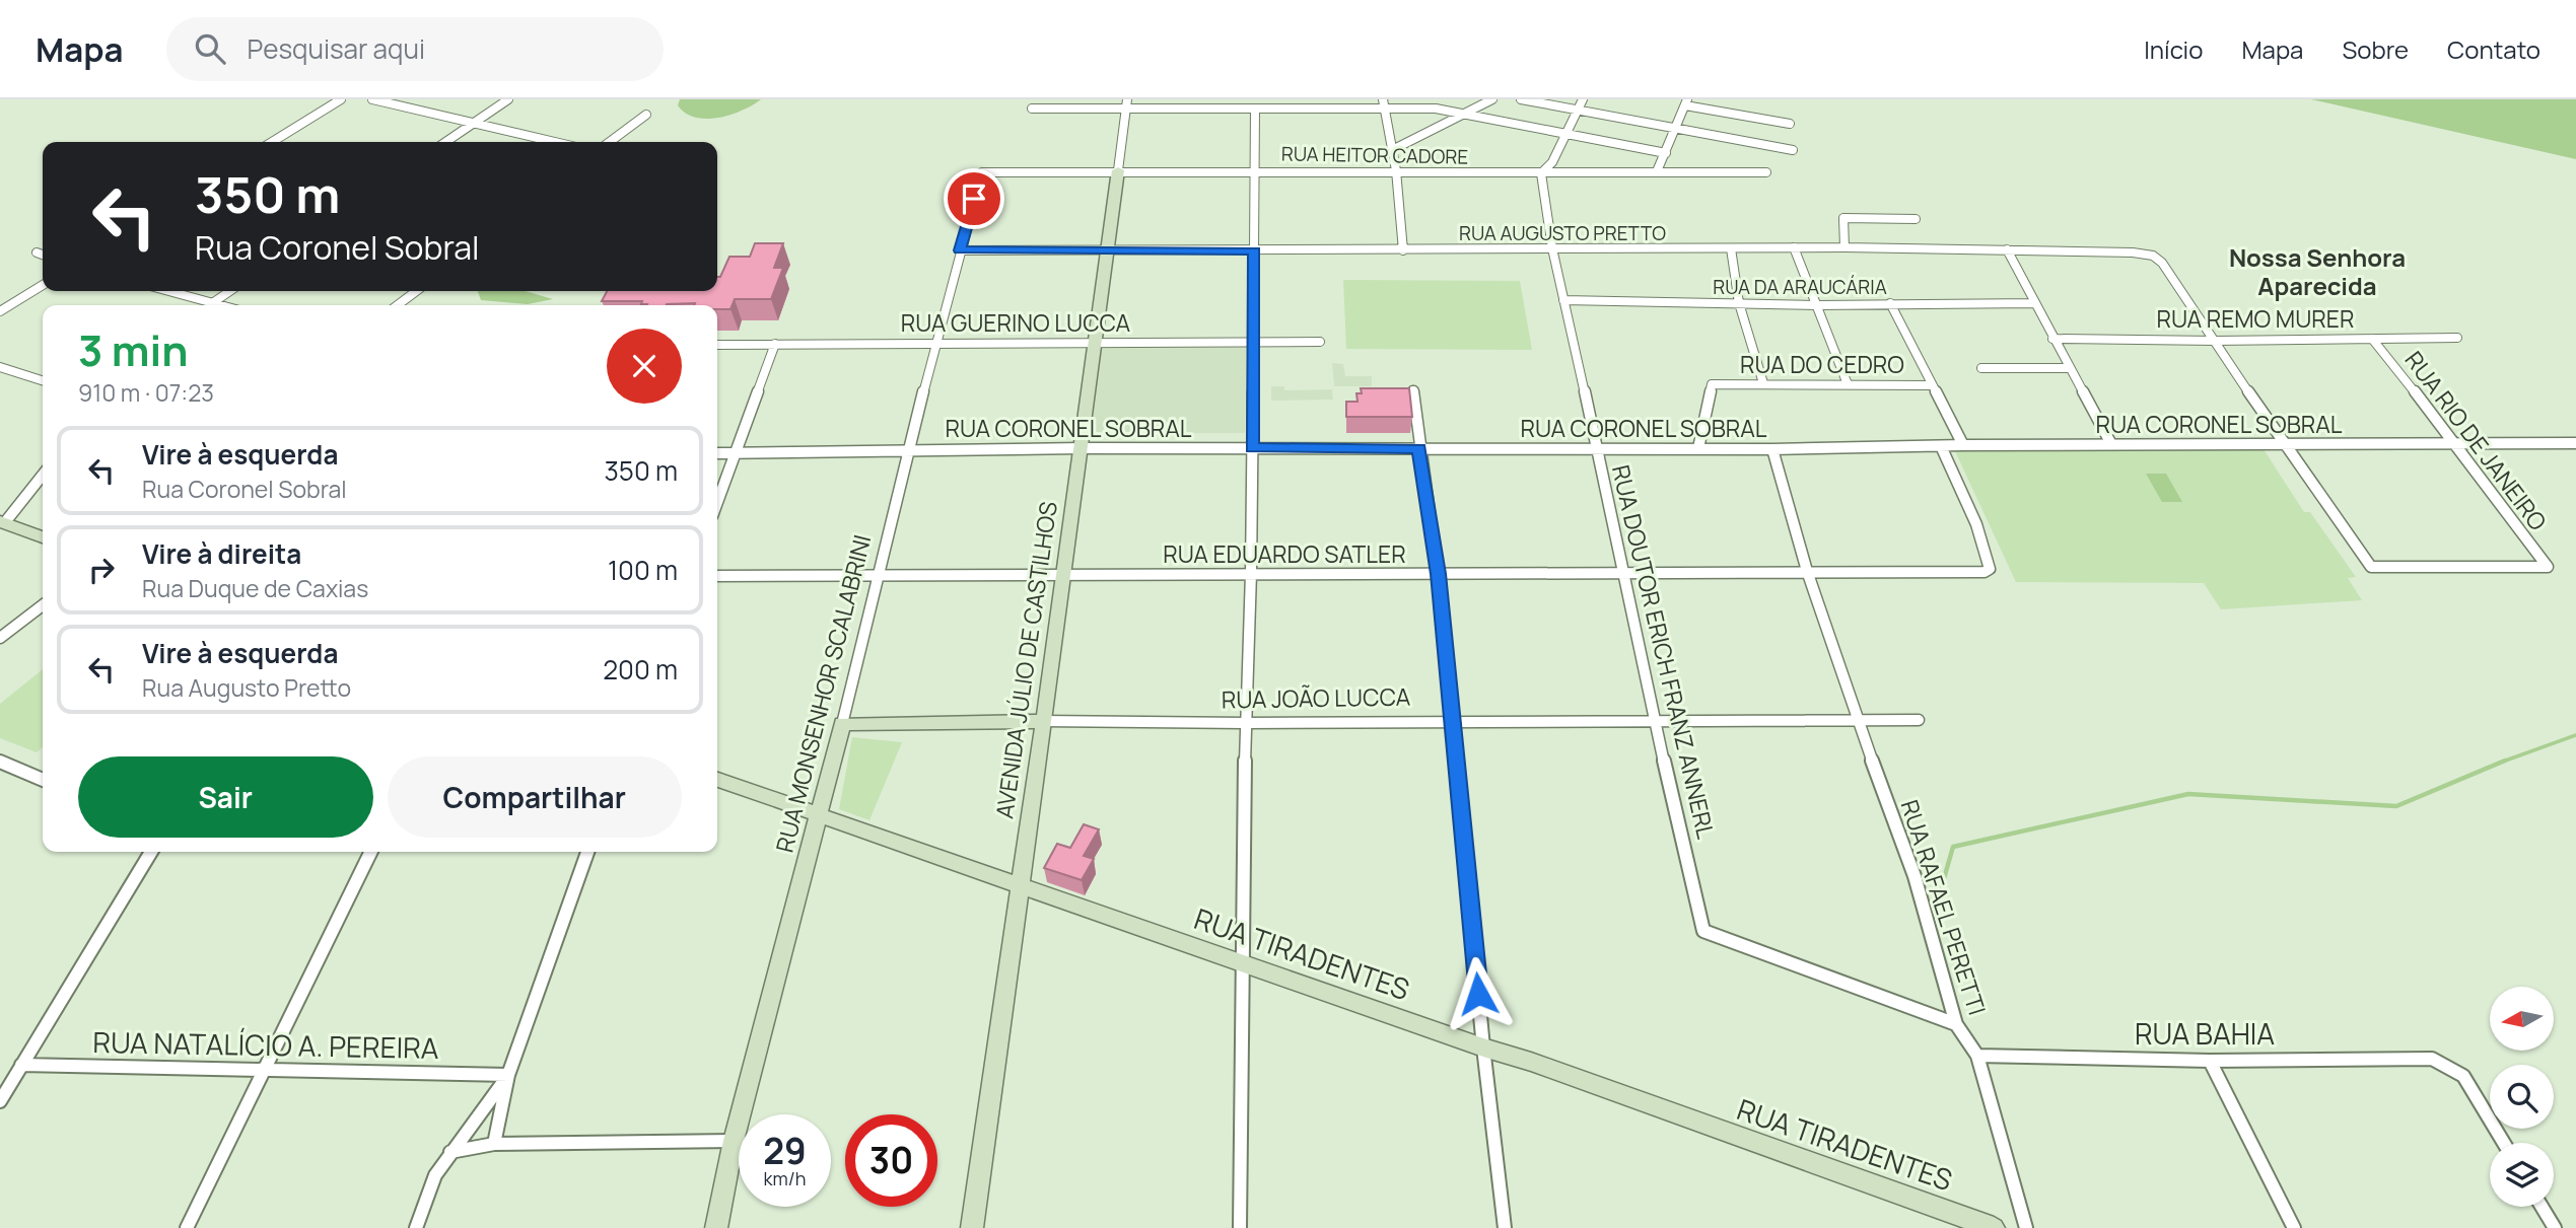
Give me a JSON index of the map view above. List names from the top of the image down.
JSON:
{
  "streets": {
    "street": [
      "RUA HEITOR CADORE",
      "RUA AUGUSTO PRETTO",
      "RUA DA ARAUCÁRIA",
      "RUA REMO MURER",
      "RUA GUERINO LUCCA",
      "RUA DO CEDRO",
      "RUA CORONEL SOBRAL",
      "RUA RIO DE JANEIRO",
      "RUA EDUARDO SATLER",
      "RUA DOUTOR ERICH FRANZ ANNERL",
      "AVENIDA JÚLIO DE CASTILHOS",
      "RUA MONSENHOR SCALABRINI",
      "RUA JOÃO LUCCA",
      "RUA RAFAEL PERETTI",
      "RUA TIRADENTES",
      "RUA BAHIA",
      "RUA NATALÍCIO A. PEREIRA"
    ]
  },
  "crossings": [
    ["RUA HEITOR CADORE", "RUA DOUTOR ERICH FRANZ ANNERL"],
    ["RUA HEITOR CADORE", "AVENIDA JÚLIO DE CASTILHOS"],
    ["RUA HEITOR CADORE", "RUA MONSENHOR SCALABRINI"],
    ["RUA AUGUSTO PRETTO", "RUA REMO MURER"],
    ["RUA AUGUSTO PRETTO", "RUA DOUTOR ERICH FRANZ ANNERL"],
    ["RUA AUGUSTO PRETTO", "AVENIDA JÚLIO DE CASTILHOS"],
    ["RUA AUGUSTO PRETTO", "RUA MONSENHOR SCALABRINI"],
    ["RUA DA ARAUCÁRIA", "RUA DOUTOR ERICH FRANZ ANNERL"],
    ["RUA REMO MURER", "RUA RIO DE JANEIRO"],
    ["RUA GUERINO LUCCA", "AVENIDA JÚLIO DE CASTILHOS"],
    ["RUA GUERINO LUCCA", "RUA MONSENHOR SCALABRINI"],
    ["RUA DO CEDRO", "RUA CORONEL SOBRAL"],
    ["RUA CORONEL SOBRAL", "RUA RIO DE JANEIRO"],
    ["RUA CORONEL SOBRAL", "RUA EDUARDO SATLER"],
    ["RUA CORONEL SOBRAL", "RUA DOUTOR ERICH FRANZ ANNERL"],
    ["RUA CORONEL SOBRAL", "AVENIDA JÚLIO DE CASTILHOS"],
    ["RUA CORONEL SOBRAL", "RUA MONSENHOR SCALABRINI"],
    ["RUA EDUARDO SATLER", "RUA DOUTOR ERICH FRANZ ANNERL"],
    ["RUA EDUARDO SATLER", "AVENIDA JÚLIO DE CASTILHOS"],
    ["RUA EDUARDO SATLER", "RUA MONSENHOR SCALABRINI"],
    ["RUA EDUARDO SATLER", "RUA RAFAEL PERETTI"],
    ["RUA DOUTOR ERICH FRANZ ANNERL", "RUA JOÃO LUCCA"],
    ["RUA DOUTOR ERICH FRANZ ANNERL", "RUA RAFAEL PERETTI"],
    ["AVENIDA JÚLIO DE CASTILHOS", "RUA JOÃO LUCCA"],
    ["AVENIDA JÚLIO DE CASTILHOS", "RUA TIRADENTES"],
    ["RUA MONSENHOR SCALABRINI", "RUA JOÃO LUCCA"],
    ["RUA MONSENHOR SCALABRINI", "RUA TIRADENTES"],
    ["RUA JOÃO LUCCA", "RUA RAFAEL PERETTI"],
    ["RUA RAFAEL PERETTI", "RUA BAHIA"]
  ],
  "districts": ["Nossa Senhora Aparecida"],
  "north": "left",
  "page": {
    "header": "Mapa",
    "search": "Pesquisar aqui",
    "nav": [
      "Início",
      "Mapa",
      "Sobre",
      "Contato"
    ],
    "turn": ["350 m", "Rua Coronel Sobral"],
    "heading": ["3 min", "910 m · 07:23"],
    "list": [
      {
        "name": "Vire à esquerda",
        "note": "Rua Coronel Sobral",
        "value": "350 m"
      },
      {
        "name": "Vire à direita",
        "note": "Rua Duque de Caxias",
        "value": "100 m"
      },
      {
        "name": "Vire à esquerda",
        "note": "Rua Augusto Pretto",
        "value": "200 m"
      }
    ],
    "buttons": ["Sair", "Compartilhar"],
    "speed": "29 km/h",
    "limit": "30"
  }
}
